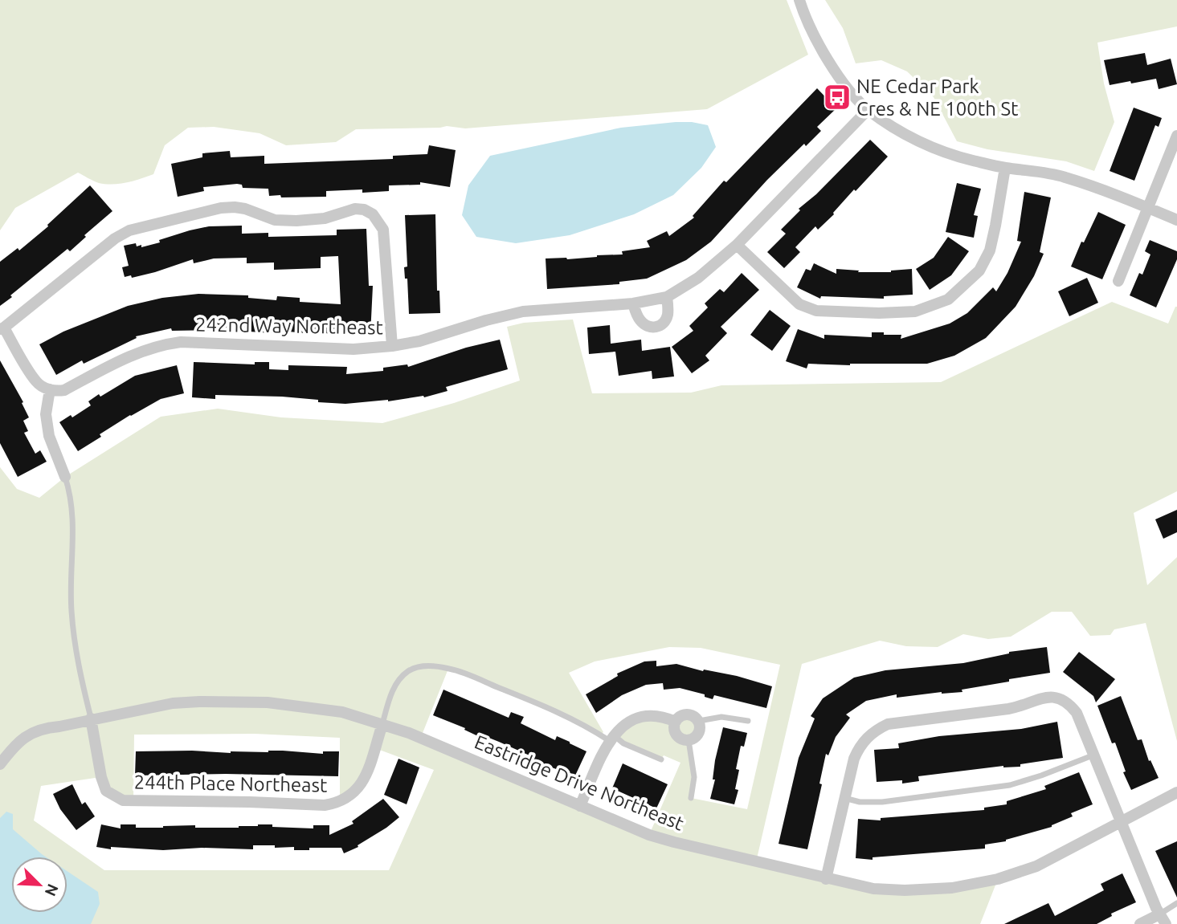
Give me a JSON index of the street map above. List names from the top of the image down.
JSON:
{
  "streets": {
    "street": ["242nd Way Northeast", "Eastridge Drive Northeast", "244th Place Northeast"]
  },
  "crossings": [
    ["Eastridge Drive Northeast", "244th Place Northeast"]
  ],
  "places": {
    "bus stop": ["NE Cedar Park Cres & NE 100th St"]
  },
  "north": "bottom right"
}
